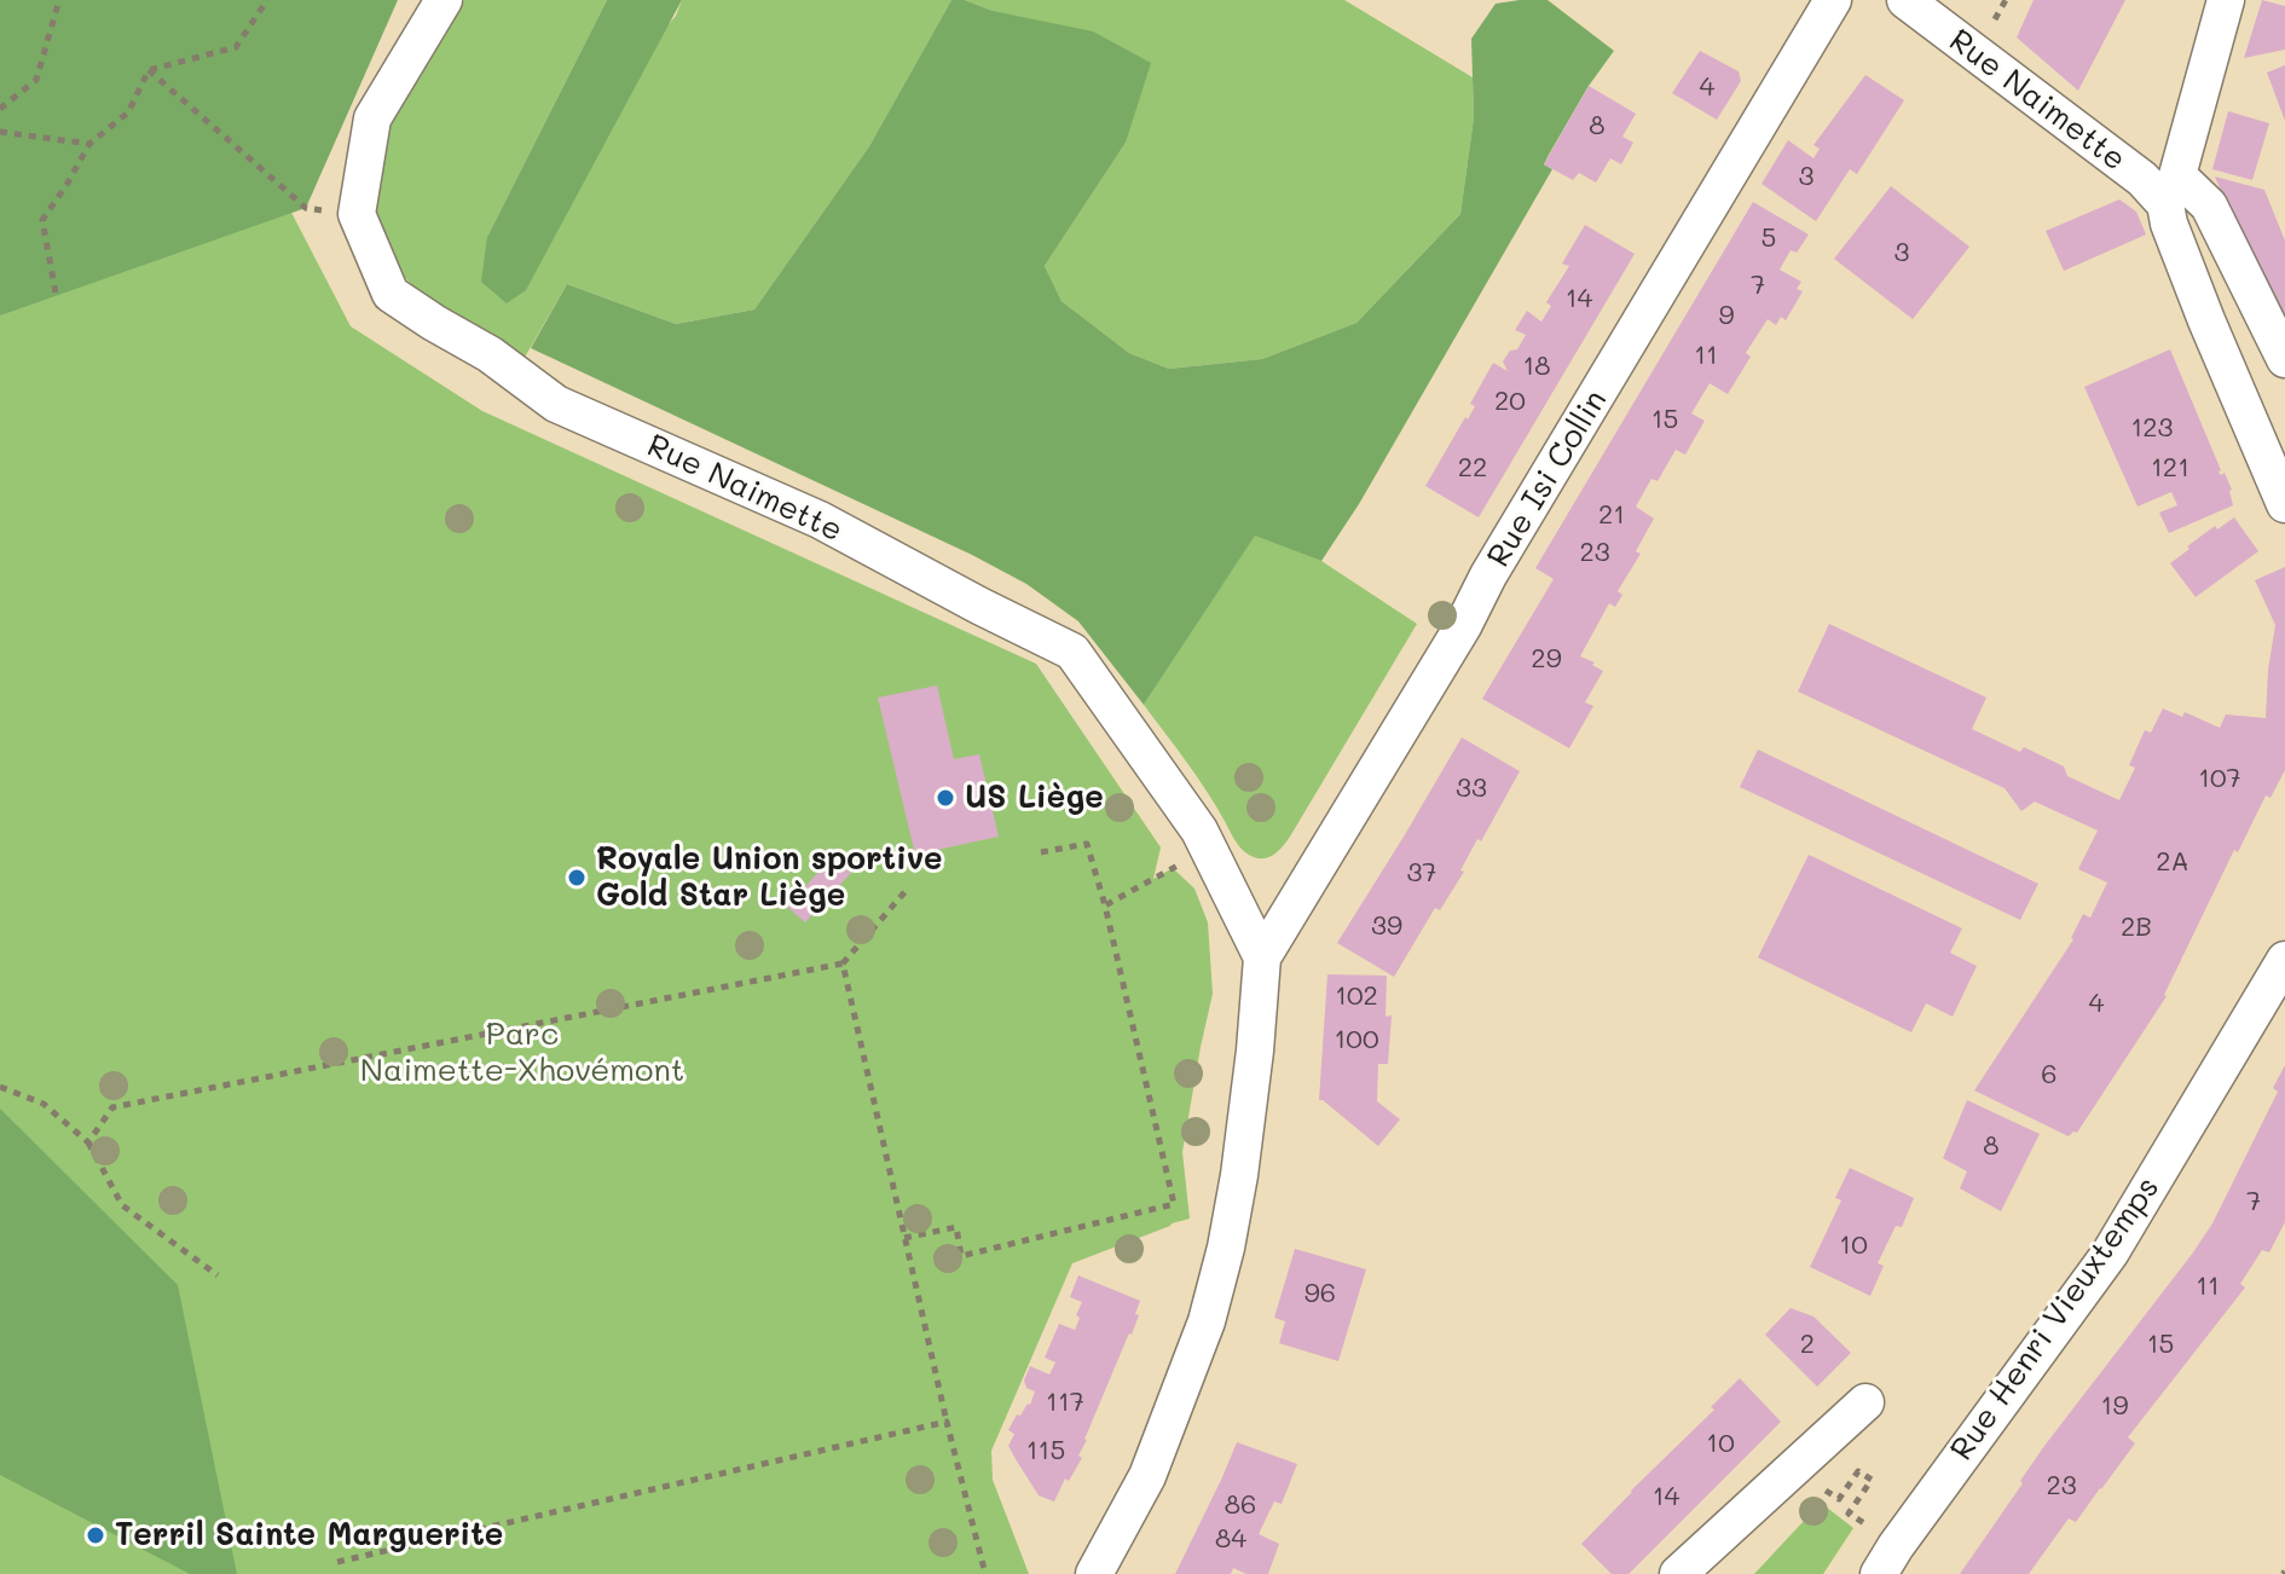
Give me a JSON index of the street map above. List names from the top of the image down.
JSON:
{
  "streets": {
    "street": ["Rue Naimette", "Rue Isi Collin", "Rue Henri Vieuxtemps"]
  },
  "crossings": [
    ["Rue Naimette", "Rue Isi Collin"]
  ],
  "parks": ["Parc Naimette-Xhovémont"],
  "places": ["US Liège", "Royale Union sportive Gold Star Liège", "Terril Sainte Marguerite"],
  "house_numbers": [
    "4",
    "8",
    "3",
    "5",
    "3",
    "7",
    "14",
    "9",
    "11",
    "18",
    "20",
    "15",
    "123",
    "22",
    "121",
    "21",
    "23",
    "29",
    "107",
    "33",
    "2A",
    "37",
    "39",
    "2B",
    "102",
    "4",
    "100",
    "6",
    "8",
    "7",
    "10",
    "11",
    "96",
    "2",
    "15",
    "117",
    "19",
    "10",
    "115",
    "23",
    "14",
    "86",
    "84"
  ]
}
